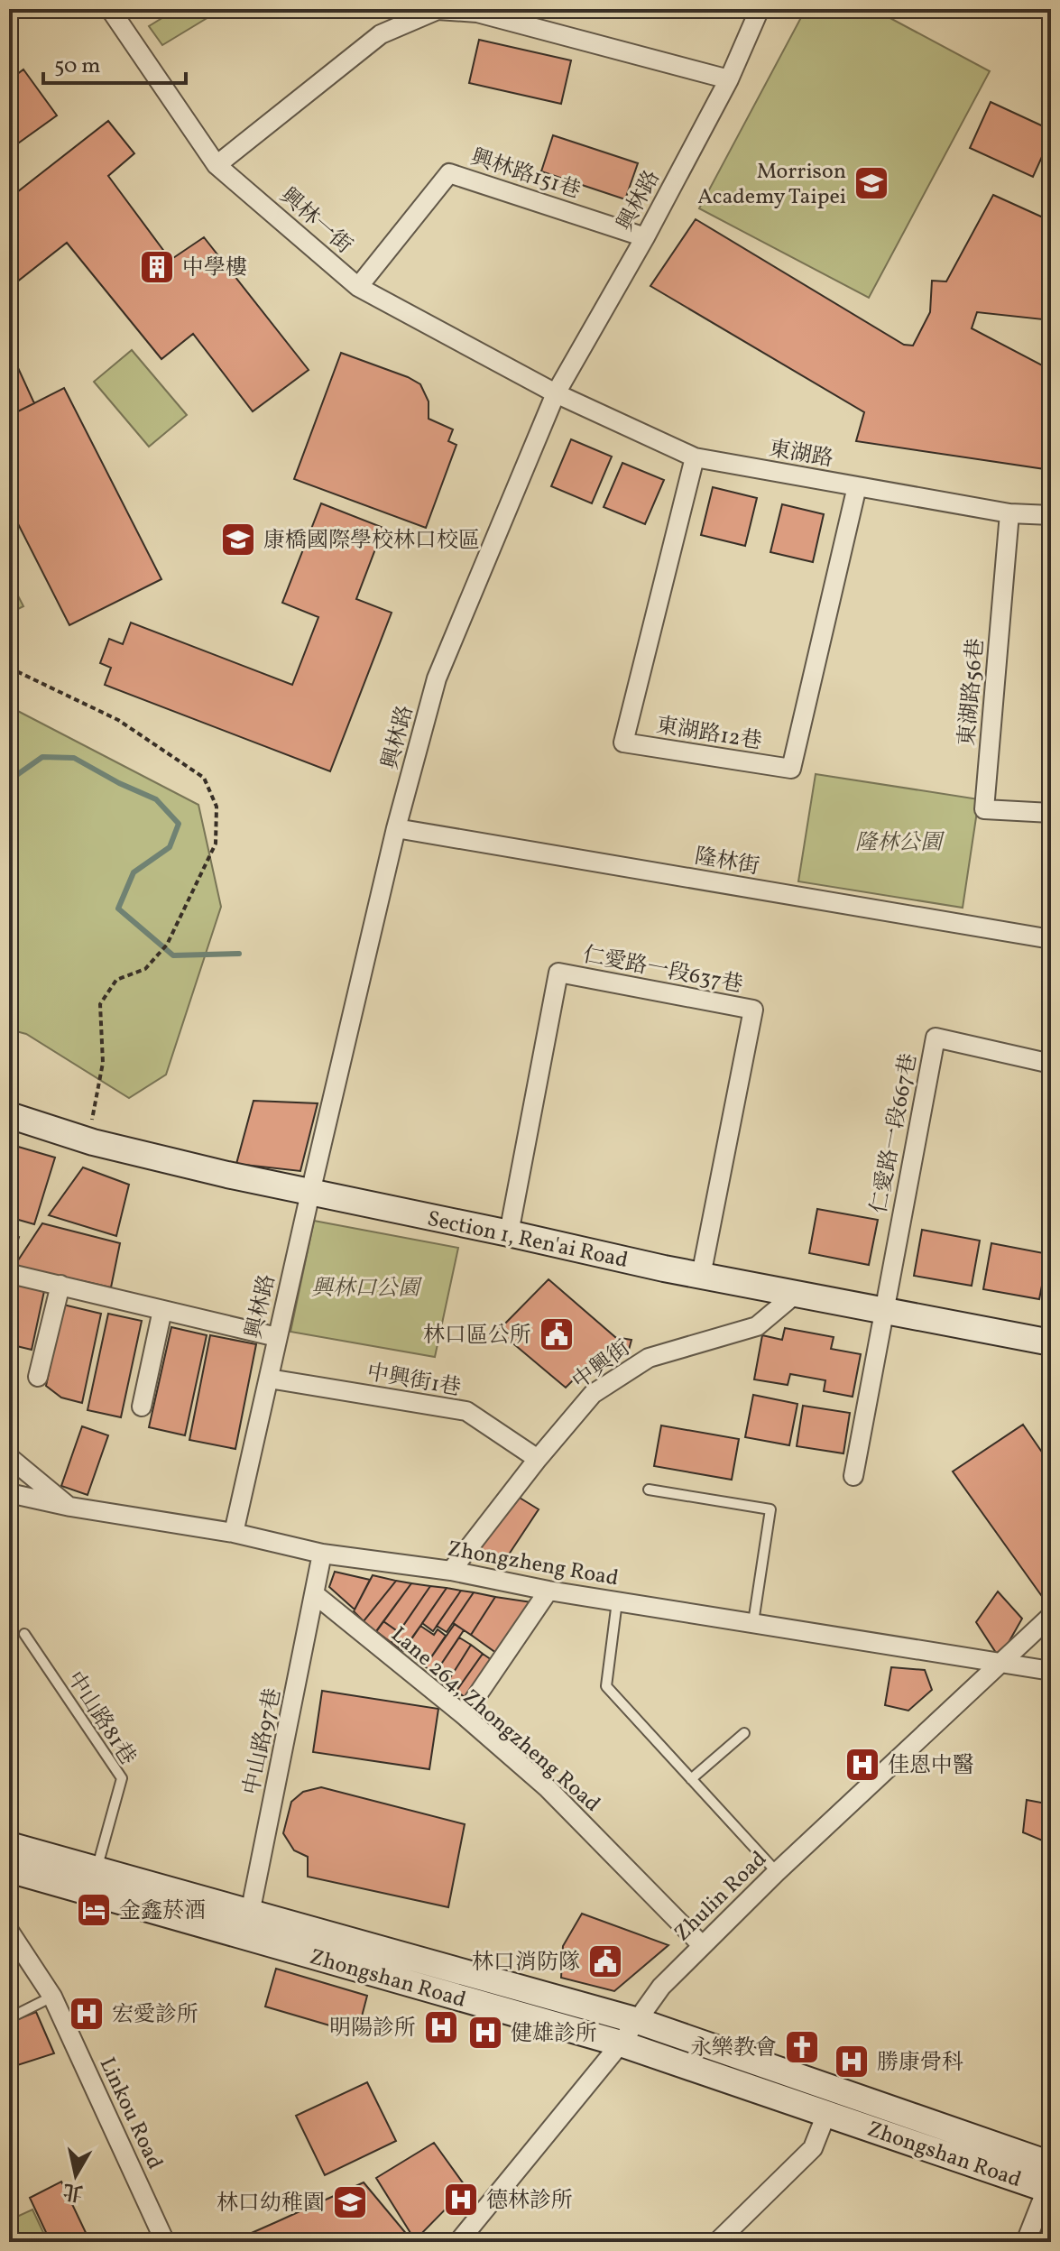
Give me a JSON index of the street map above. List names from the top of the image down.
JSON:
{
  "streets": {
    "main road": ["Section 1, Ren'ai Road", "Zhongshan Road"],
    "street": [
      "興林路151巷",
      "興林路",
      "興林一街",
      "東湖路",
      "東湖路56巷",
      "東湖路12巷",
      "隆林街",
      "仁愛路一段637巷",
      "仁愛路一段667巷",
      "中興街",
      "中興街1巷",
      "Zhongzheng Road",
      "Lane 264, Zhongzheng Road",
      "中山路97巷",
      "Zhulin Road",
      "Linkou Road"
    ],
    "lane": ["中山路81巷"]
  },
  "crossings": [
    ["興林路151巷", "興林路"],
    ["興林路151巷", "興林一街"],
    ["興林路", "興林一街"],
    ["興林路", "東湖路"],
    ["興林路", "隆林街"],
    ["興林路", "Section 1, Ren'ai Road"],
    ["興林路", "中興街1巷"],
    ["興林路", "Zhongzheng Road"],
    ["興林一街", "東湖路"],
    ["東湖路", "東湖路56巷"],
    ["東湖路", "東湖路12巷"],
    ["仁愛路一段637巷", "Section 1, Ren'ai Road"],
    ["仁愛路一段667巷", "Section 1, Ren'ai Road"],
    ["Section 1, Ren'ai Road", "中興街"],
    ["中興街", "中興街1巷"],
    ["中興街", "Zhongzheng Road"],
    ["Zhongzheng Road", "中山路97巷"],
    ["Zhongzheng Road", "Zhulin Road"],
    ["中山路81巷", "Zhongshan Road"],
    ["Lane 264, Zhongzheng Road", "中山路97巷"],
    ["Lane 264, Zhongzheng Road", "Zhulin Road"],
    ["中山路97巷", "Zhongshan Road"],
    ["Zhulin Road", "Zhongshan Road"]
  ],
  "parks": ["隆林公園", "興林口公園"],
  "places": {
    "school or university": ["Morrison Academy Taipei", "康橋國際學校林口校區", "林口幼稚園"],
    "building": ["中學樓"],
    "public building": ["林口區公所", "林口消防隊"],
    "hospital": [
      "佳恩中醫",
      "宏愛診所",
      "明陽診所",
      "健雄診所",
      "勝康骨科",
      "德林診所"
    ],
    "hotel": ["金鑫菸酒"],
    "church": ["永樂教會"]
  },
  "scale_bar": "50 m",
  "north": "bottom"
}
